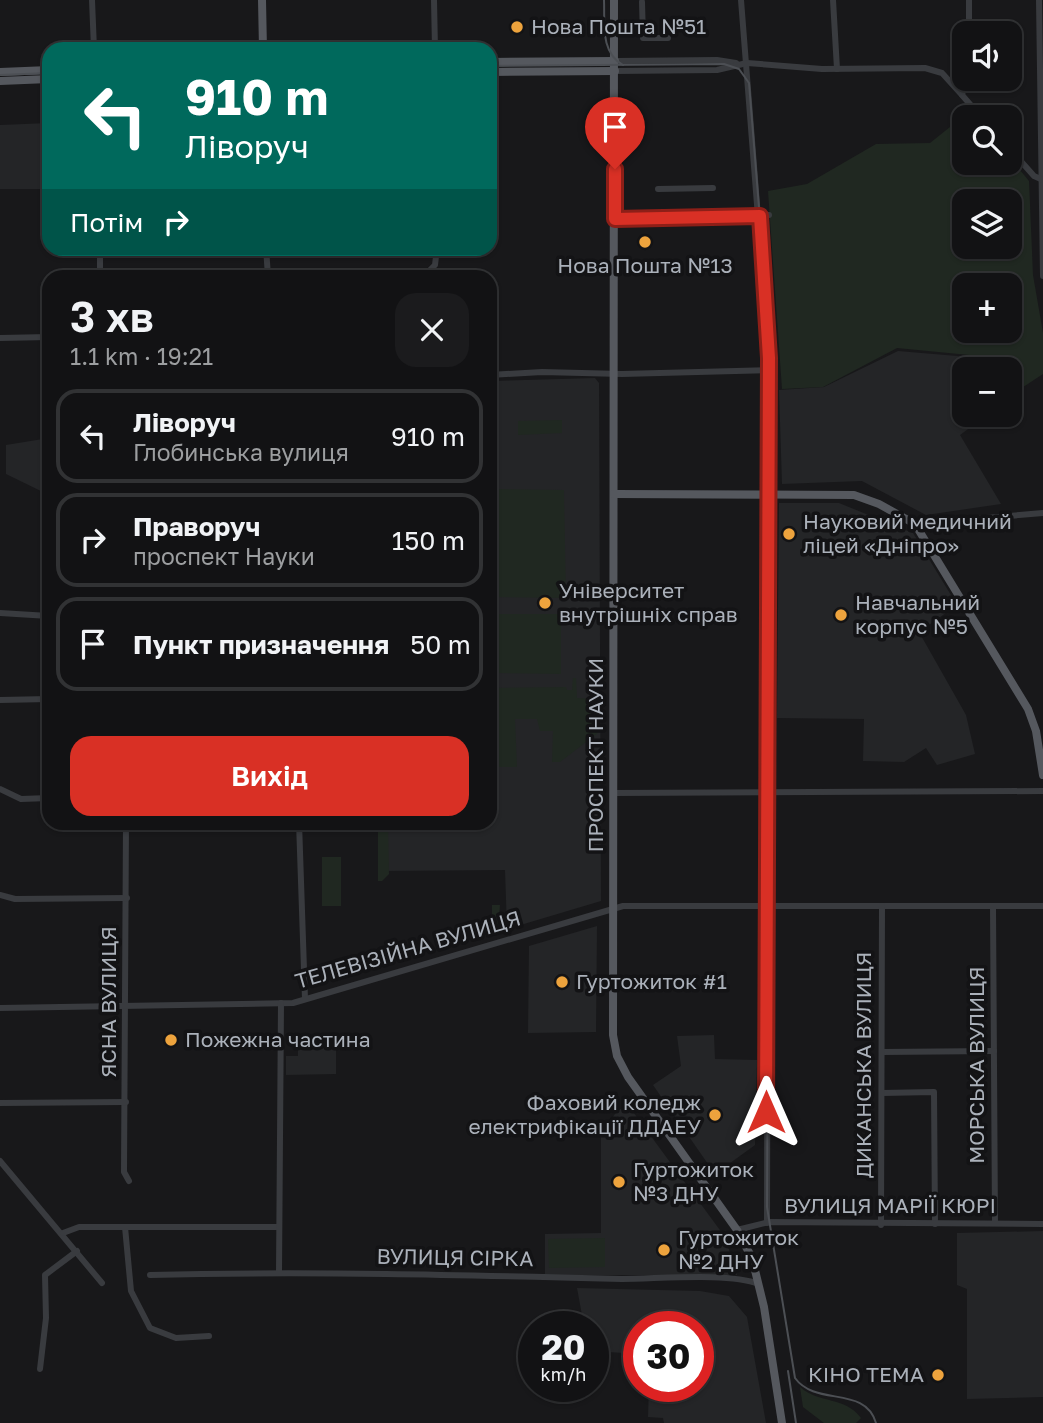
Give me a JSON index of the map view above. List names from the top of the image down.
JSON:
{
  "streets": {
    "main road": ["ПРОСПЕКТ НАУКИ"],
    "street": [
      "ТЕЛЕВІЗІЙНА ВУЛИЦЯ",
      "ЯСНА ВУЛИЦЯ",
      "ДИКАНСЬКА ВУЛИЦЯ",
      "МОРСЬКА ВУЛИЦЯ",
      "ВУЛИЦЯ МАРІЇ КЮРІ",
      "ВУЛИЦЯ СІРКА"
    ]
  },
  "crossings": [
    ["ПРОСПЕКТ НАУКИ", "ТЕЛЕВІЗІЙНА ВУЛИЦЯ"],
    ["ПРОСПЕКТ НАУКИ", "ВУЛИЦЯ МАРІЇ КЮРІ"],
    ["ПРОСПЕКТ НАУКИ", "ВУЛИЦЯ СІРКА"],
    ["ТЕЛЕВІЗІЙНА ВУЛИЦЯ", "ЯСНА ВУЛИЦЯ"],
    ["ТЕЛЕВІЗІЙНА ВУЛИЦЯ", "ДИКАНСЬКА ВУЛИЦЯ"],
    ["ТЕЛЕВІЗІЙНА ВУЛИЦЯ", "МОРСЬКА ВУЛИЦЯ"],
    ["ДИКАНСЬКА ВУЛИЦЯ", "ВУЛИЦЯ МАРІЇ КЮРІ"],
    ["МОРСЬКА ВУЛИЦЯ", "ВУЛИЦЯ МАРІЇ КЮРІ"]
  ],
  "places": [
    "Нова Пошта №51",
    "Нова Пошта №13",
    "Науковий медичний ліцей «Дніпро»",
    "Університет внутрішніх справ",
    "Навчальний корпус №5",
    "Гуртожиток #1",
    "Пожежна частина",
    "Фаховий коледж електрифікації ДДАЕУ",
    "Гуртожиток №3 ДНУ",
    "Гуртожиток №2 ДНУ",
    "КІНО ТЕМА"
  ],
  "page": {
    "map_buttons": ["+", "−"],
    "turn": ["910 m", "Ліворуч"],
    "then": "Потім",
    "heading": ["3 хв", "1.1 km · 19:21"],
    "list": [
      {
        "name": "Ліворуч",
        "note": "Глобинська вулиця",
        "value": "910 m"
      },
      {
        "name": "Праворуч",
        "note": "проспект Науки",
        "value": "150 m"
      },
      {
        "name": "Пункт призначення",
        "value": "50 m"
      }
    ],
    "buttons": "Вихід",
    "speed": "20 km/h",
    "limit": "30"
  }
}
